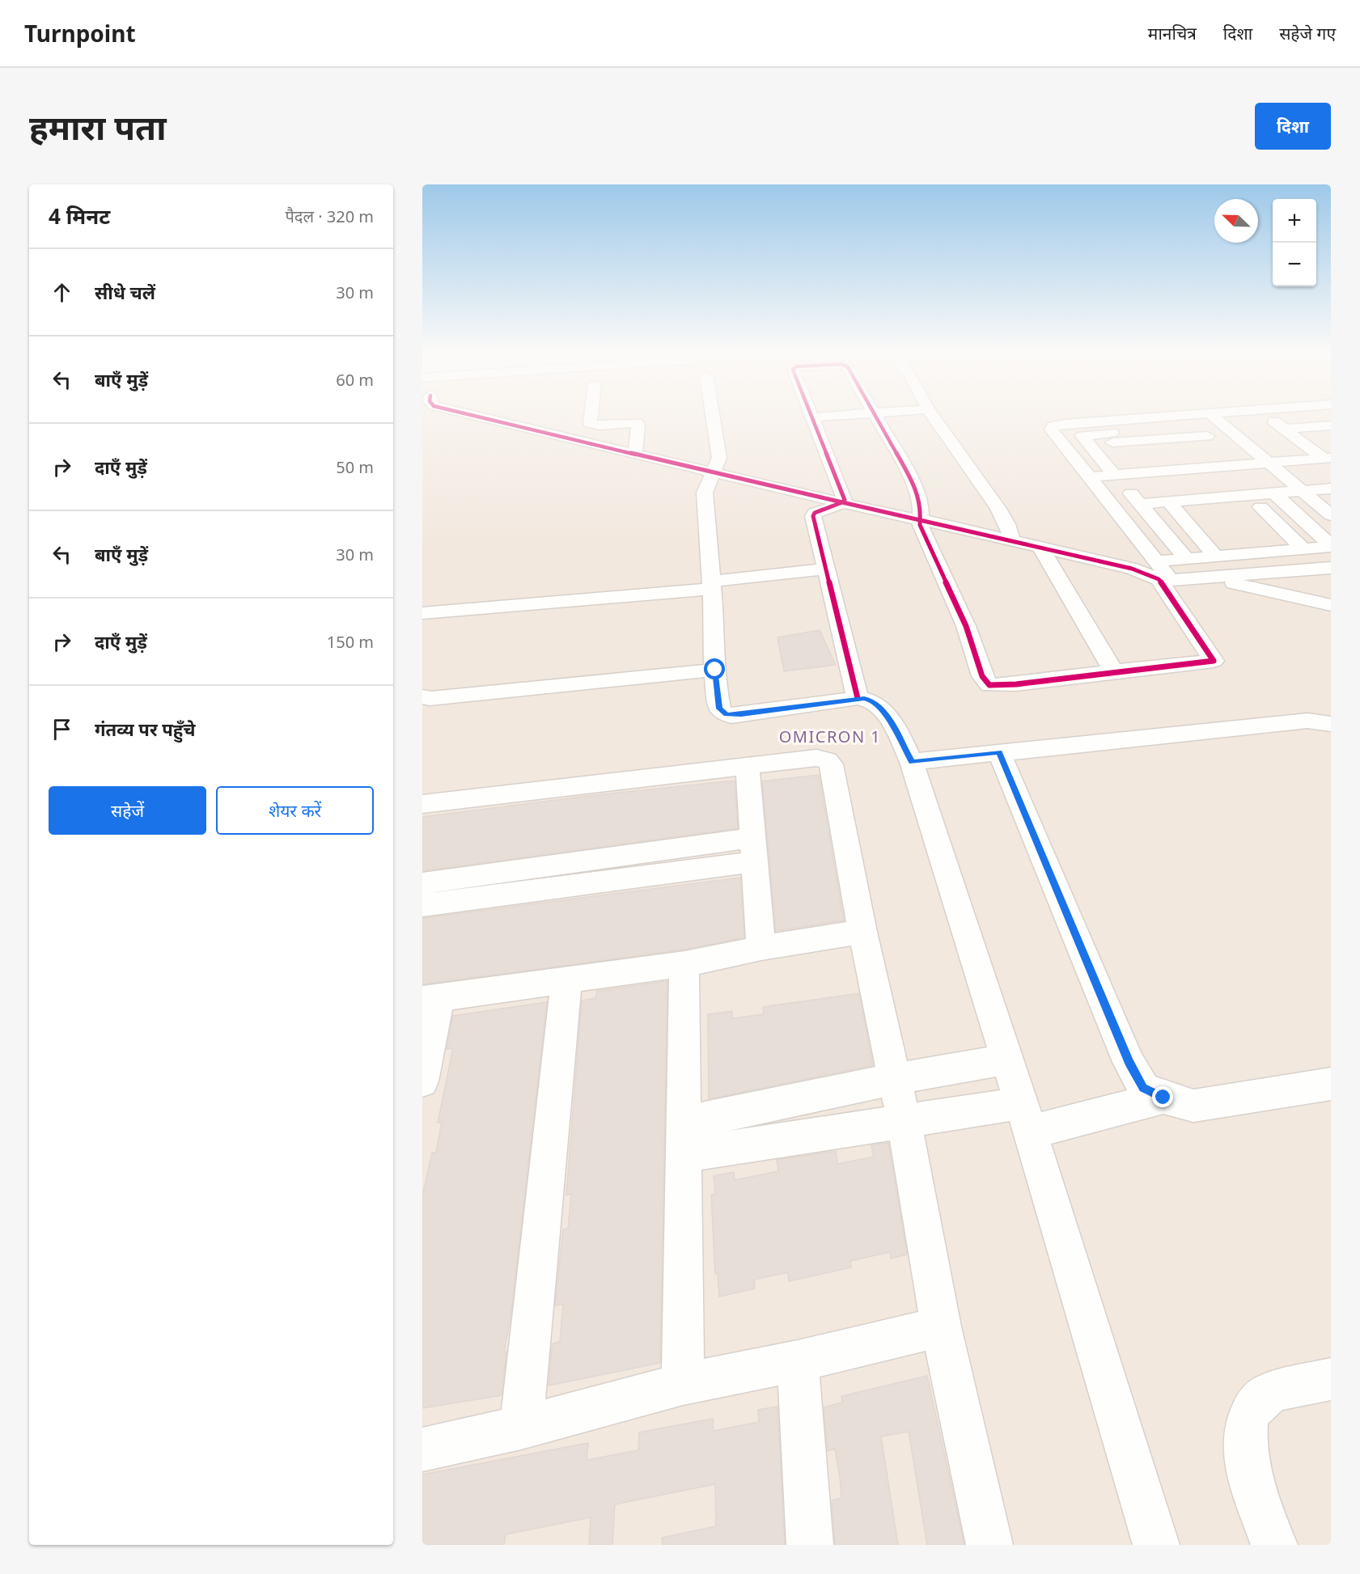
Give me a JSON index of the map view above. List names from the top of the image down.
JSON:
{
  "districts": ["OMICRON 1"],
  "north": "top left",
  "page": {
    "header": "Turnpoint",
    "nav": ["मानचित्र", "दिशा", "सहेजे गए"],
    "buttons": [
      "दिशा",
      ["सहेजें", "शेयर करें"]
    ],
    "title": "हमारा पता",
    "heading": ["4 मिनट", "पैदल · 320 m"],
    "map_buttons": ["+", "−"],
    "list": [
      ["सीधे चलें", "30 m"],
      ["बाएँ मुड़ें", "60 m"],
      ["दाएँ मुड़ें", "50 m"],
      ["बाएँ मुड़ें", "30 m"],
      ["दाएँ मुड़ें", "150 m"],
      "गंतव्य पर पहुँचे"
    ]
  }
}
